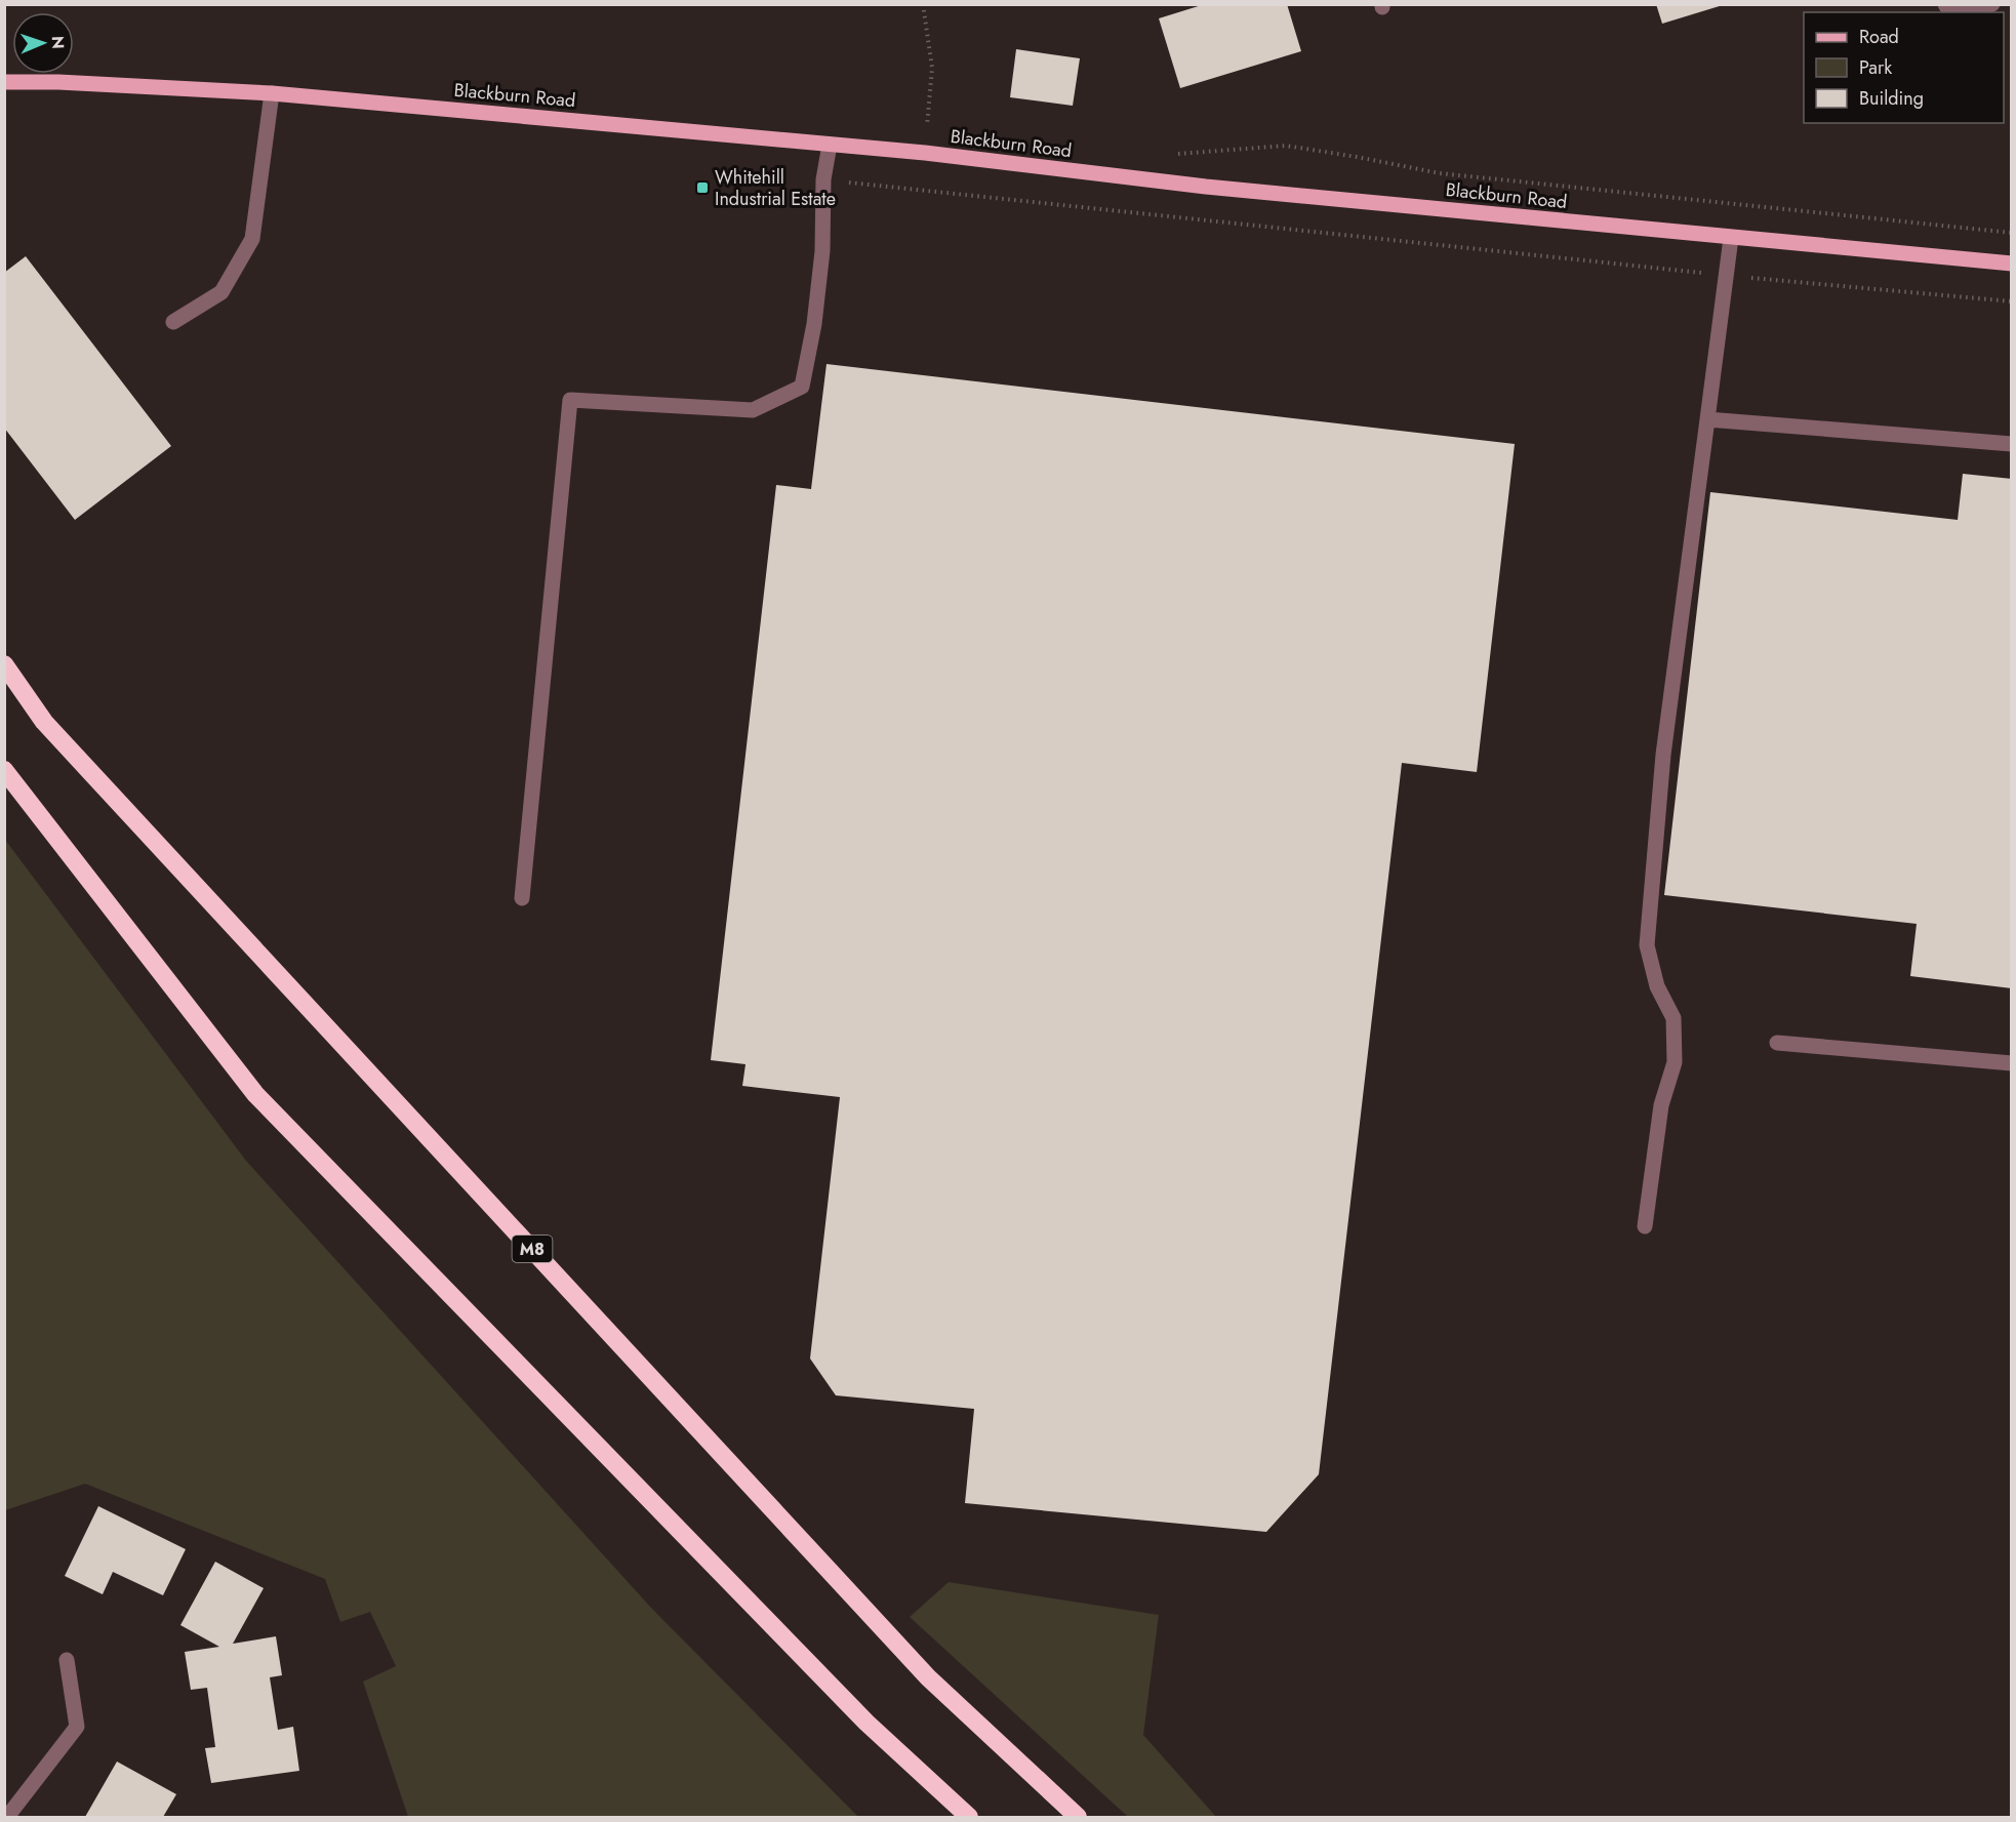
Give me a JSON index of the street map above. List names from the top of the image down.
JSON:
{
  "streets": {
    "highway": ["M8"],
    "main road": ["Blackburn Road"]
  },
  "places": {
    "transit": ["Whitehill Industrial Estate"]
  },
  "legend": ["Road", "Park", "Building"],
  "north": "right"
}
